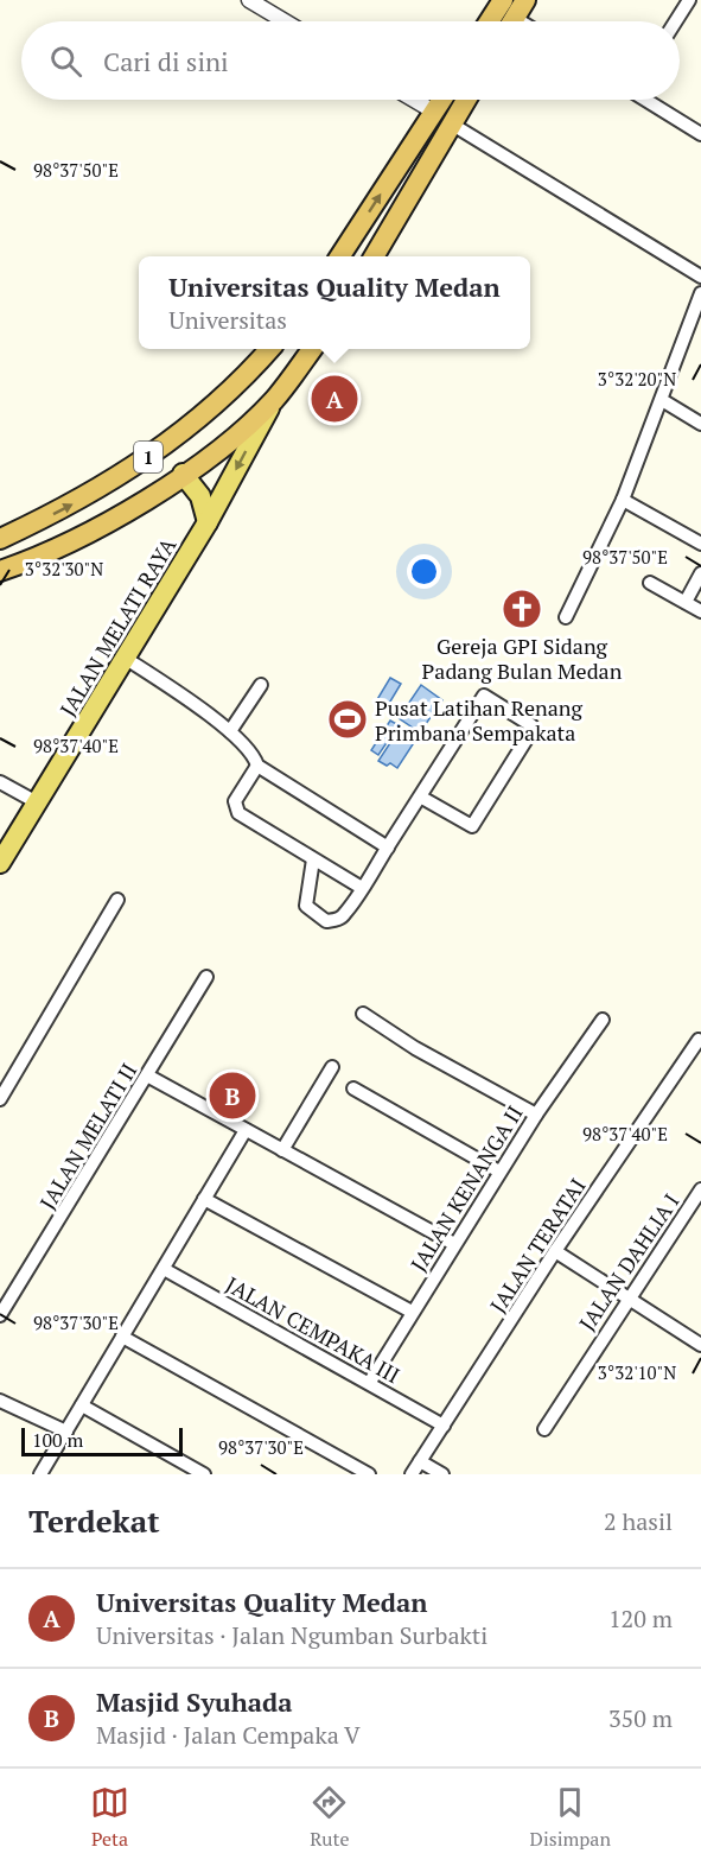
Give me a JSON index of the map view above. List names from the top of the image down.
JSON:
{
  "streets": {
    "highway": ["1"],
    "main road": ["JALAN MELATI RAYA"],
    "street": [
      "JALAN MELATI II",
      "JALAN KENANGA II",
      "JALAN TERATAI",
      "JALAN DAHLIA I",
      "JALAN CEMPAKA III"
    ]
  },
  "crossings": [
    ["1", "JALAN MELATI RAYA"],
    ["JALAN KENANGA II", "JALAN CEMPAKA III"],
    ["JALAN TERATAI", "JALAN CEMPAKA III"]
  ],
  "places": {
    "church": ["Gereja GPI Sidang Padang Bulan Medan"],
    "sports": ["Pusat Latihan Renang Primbana Sempakata"]
  },
  "scale_bar": "100 m",
  "page": {
    "search": "Cari di sini",
    "popup": ["Universitas Quality Medan", "Universitas"],
    "pins": ["A", "B"],
    "scale": "100 m",
    "heading": ["Terdekat", "2 hasil"],
    "list": [
      {
        "mark": "A",
        "name": "Universitas Quality Medan",
        "note": "Universitas · Jalan Ngumban Surbakti",
        "value": "120 m"
      },
      {
        "mark": "B",
        "name": "Masjid Syuhada",
        "note": "Masjid · Jalan Cempaka V",
        "value": "350 m"
      }
    ],
    "nav": ["Peta", "Rute", "Disimpan"]
  },
  "coordinates": [
    "98°37'50\"E",
    "3°32'20\"N",
    "3°32'30\"N",
    "98°37'40\"E",
    "98°37'30\"E",
    "3°32'10\"N"
  ]
}
